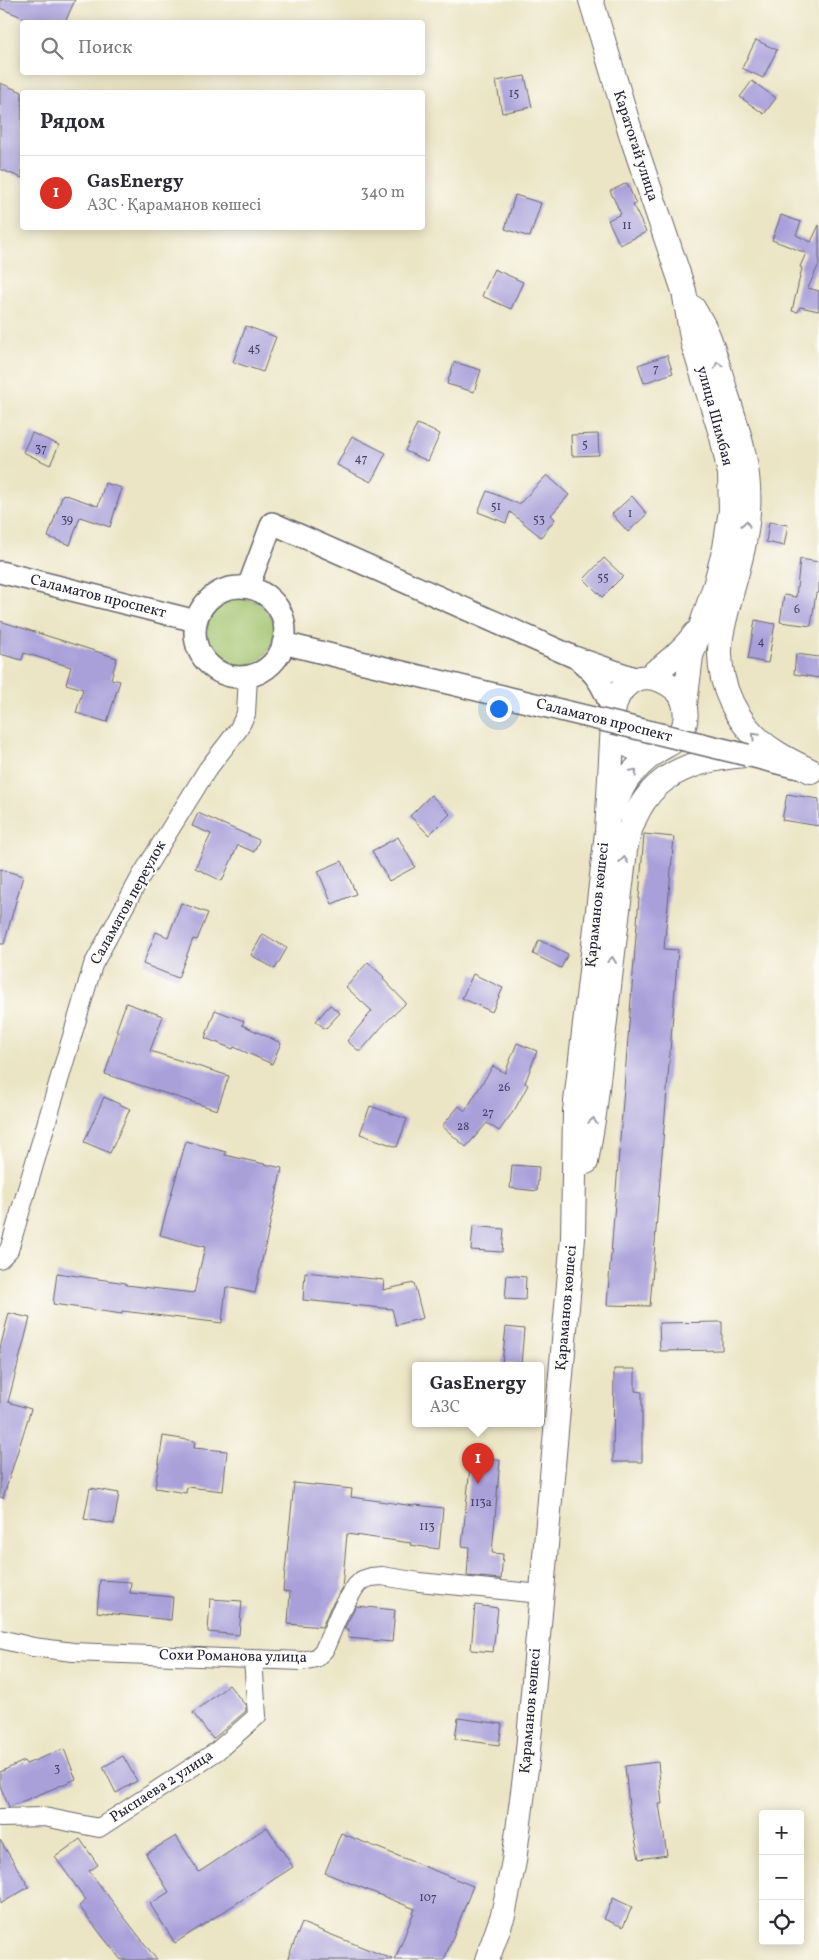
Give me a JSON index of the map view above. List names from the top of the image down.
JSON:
{
  "streets": {
    "main road": ["Каратогай улица", "улица Шимбая", "Қараманов көшесі"],
    "street": [
      "Саламатов проспект",
      "Саламатов переулок",
      "Сохи Романова улица",
      "Рыспаева 2 улица"
    ]
  },
  "crossings": [
    ["Каратогай улица", "улица Шимбая"],
    ["Саламатов проспект", "Саламатов переулок"],
    ["Қараманов көшесі", "Сохи Романова улица"],
    ["Сохи Романова улица", "Рыспаева 2 улица"]
  ],
  "house_numbers": [
    "15",
    "11",
    "45",
    "7",
    "5",
    "37",
    "47",
    "51",
    "1",
    "39",
    "53",
    "55",
    "6",
    "4",
    "26",
    "27",
    "28",
    "113а",
    "113",
    "3",
    "107"
  ],
  "page": {
    "search": "Поиск",
    "heading": "Рядом",
    "list": [
      {
        "mark": "1",
        "name": "GasEnergy",
        "note": "АЗС · Қараманов көшесі",
        "value": "340 m"
      }
    ],
    "popup": ["GasEnergy", "АЗС"],
    "pins": "1",
    "map_buttons": ["+", "−"]
  }
}
